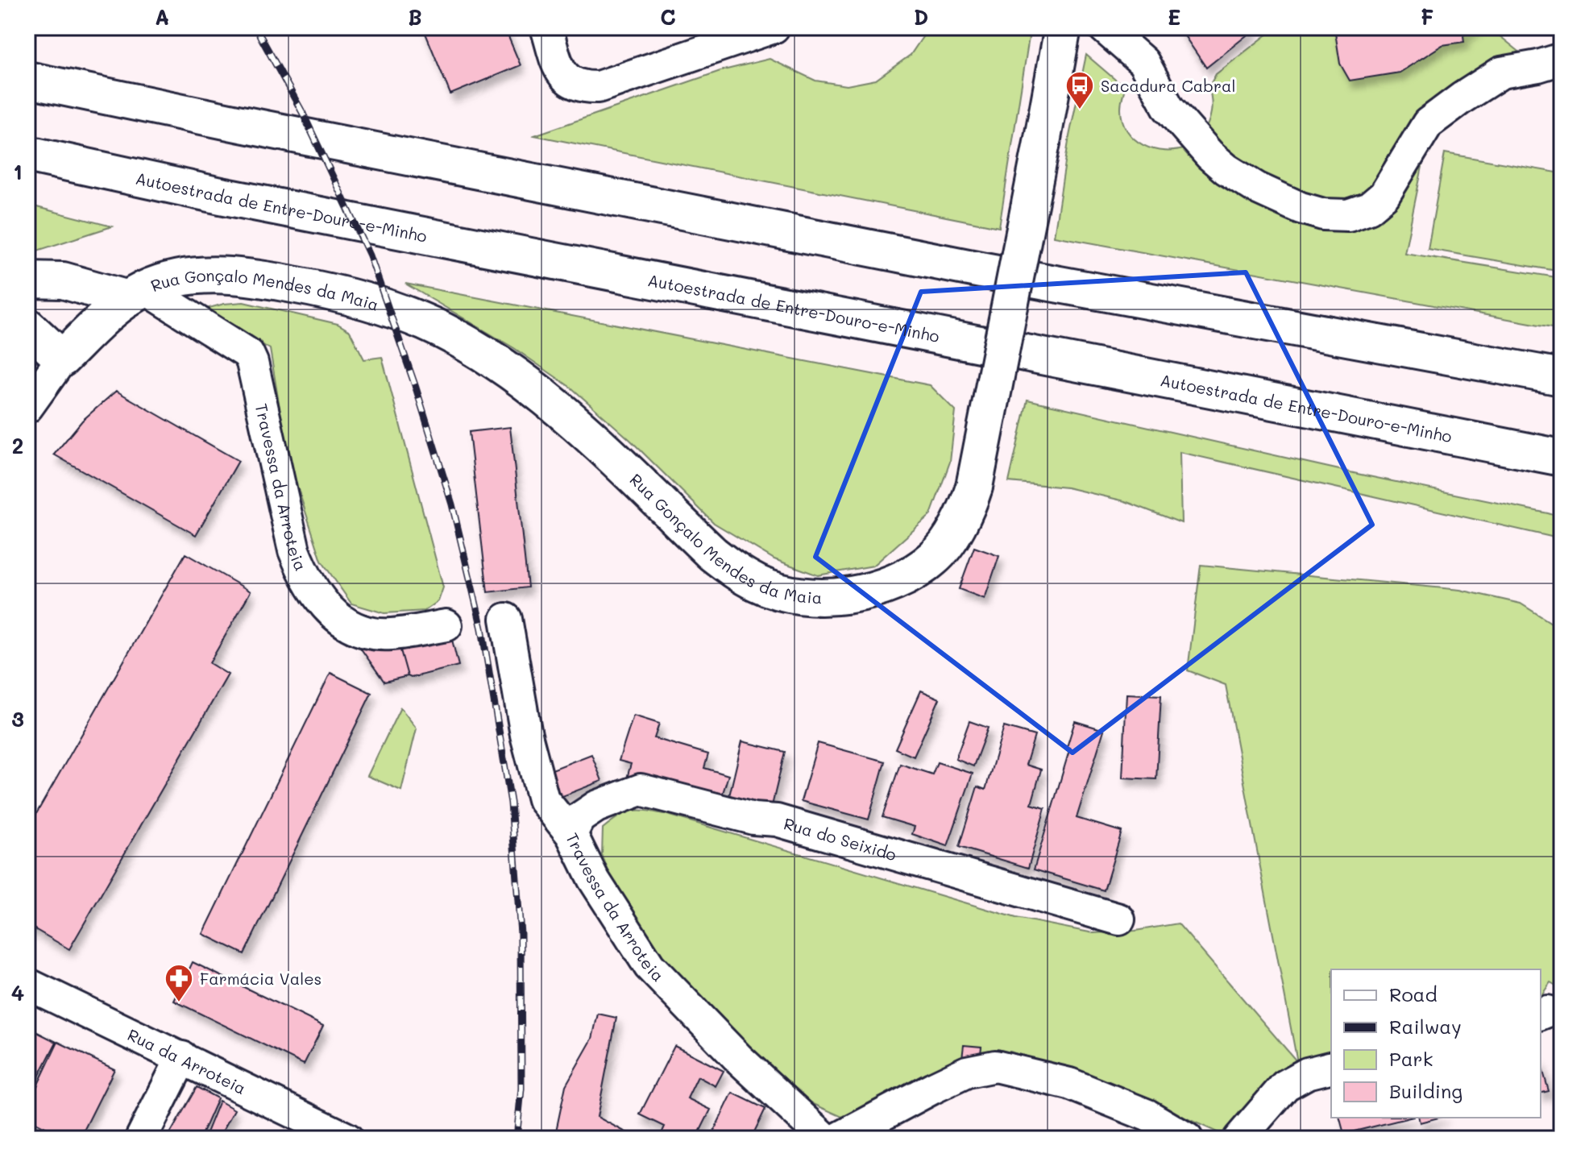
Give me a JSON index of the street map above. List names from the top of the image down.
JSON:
{
  "streets": {
    "main road": ["Autoestrada de Entre-Douro-e-Minho", "Rua Gonçalo Mendes da Maia"],
    "street": ["Travessa da Arroteia", "Rua do Seixido", "Rua da Arroteia"]
  },
  "crossings": [
    ["Rua Gonçalo Mendes da Maia", "Travessa da Arroteia"],
    ["Travessa da Arroteia", "Rua do Seixido"]
  ],
  "places": {
    "bus stop": ["Sacadura Cabral"],
    "pharmacy": ["Farmácia Vales"]
  },
  "legend": [
    "Road",
    "Railway",
    "Park",
    "Building"
  ],
  "grid": {
    "columns": [
      "A",
      "B",
      "C",
      "D",
      "E",
      "F"
    ],
    "rows": [
      "1",
      "2",
      "3",
      "4"
    ]
  }
}
